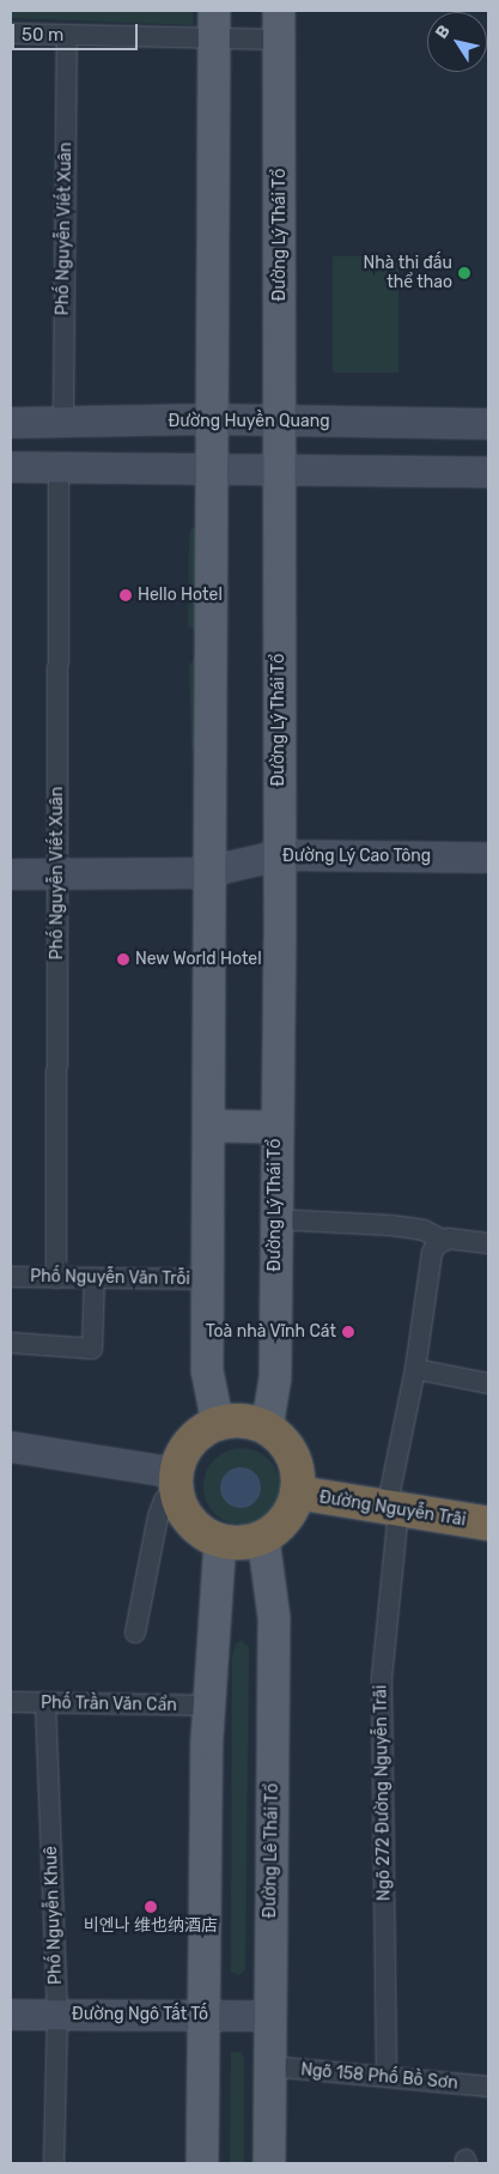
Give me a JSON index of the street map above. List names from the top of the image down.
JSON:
{
  "streets": {
    "highway": ["Đường Nguyễn Trãi"],
    "main road": ["Đường Lý Thái Tổ", "Đường Lê Thái Tổ"],
    "street": [
      "Phố Nguyễn Viết Xuân",
      "Đường Huyền Quang",
      "Đường Lý Cao Tông",
      "Phố Nguyễn Văn Trỗi",
      "Phố Trần Văn Cẩn",
      "Ngõ 272 Đường Nguyễn Trãi",
      "Phố Nguyễn Khuê",
      "Đường Ngô Tất Tố",
      "Ngõ 158 Phố Bồ Sơn"
    ]
  },
  "crossings": [
    ["Phố Nguyễn Viết Xuân", "Đường Huyền Quang"],
    ["Phố Nguyễn Viết Xuân", "Đường Lý Cao Tông"],
    ["Phố Nguyễn Viết Xuân", "Phố Nguyễn Văn Trỗi"],
    ["Đường Lý Thái Tổ", "Đường Huyền Quang"],
    ["Đường Lý Thái Tổ", "Đường Lý Cao Tông"],
    ["Đường Lý Thái Tổ", "Đường Nguyễn Trãi"],
    ["Đường Lý Thái Tổ", "Đường Lê Thái Tổ"],
    ["Đường Nguyễn Trãi", "Ngõ 272 Đường Nguyễn Trãi"],
    ["Đường Nguyễn Trãi", "Đường Lê Thái Tổ"],
    ["Phố Trần Văn Cẩn", "Phố Nguyễn Khuê"],
    ["Ngõ 272 Đường Nguyễn Trãi", "Ngõ 158 Phố Bồ Sơn"],
    ["Đường Lê Thái Tổ", "Đường Ngô Tất Tố"],
    ["Đường Lê Thái Tổ", "Ngõ 158 Phố Bồ Sơn"],
    ["Phố Nguyễn Khuê", "Đường Ngô Tất Tố"]
  ],
  "places": [
    "Nhà thi đấu thể thao",
    "Hello Hotel",
    "New World Hotel",
    "Toà nhà Vĩnh Cát",
    "비엔나 维也纳酒店"
  ],
  "scale_bar": "50 m",
  "north": "top left"
}
